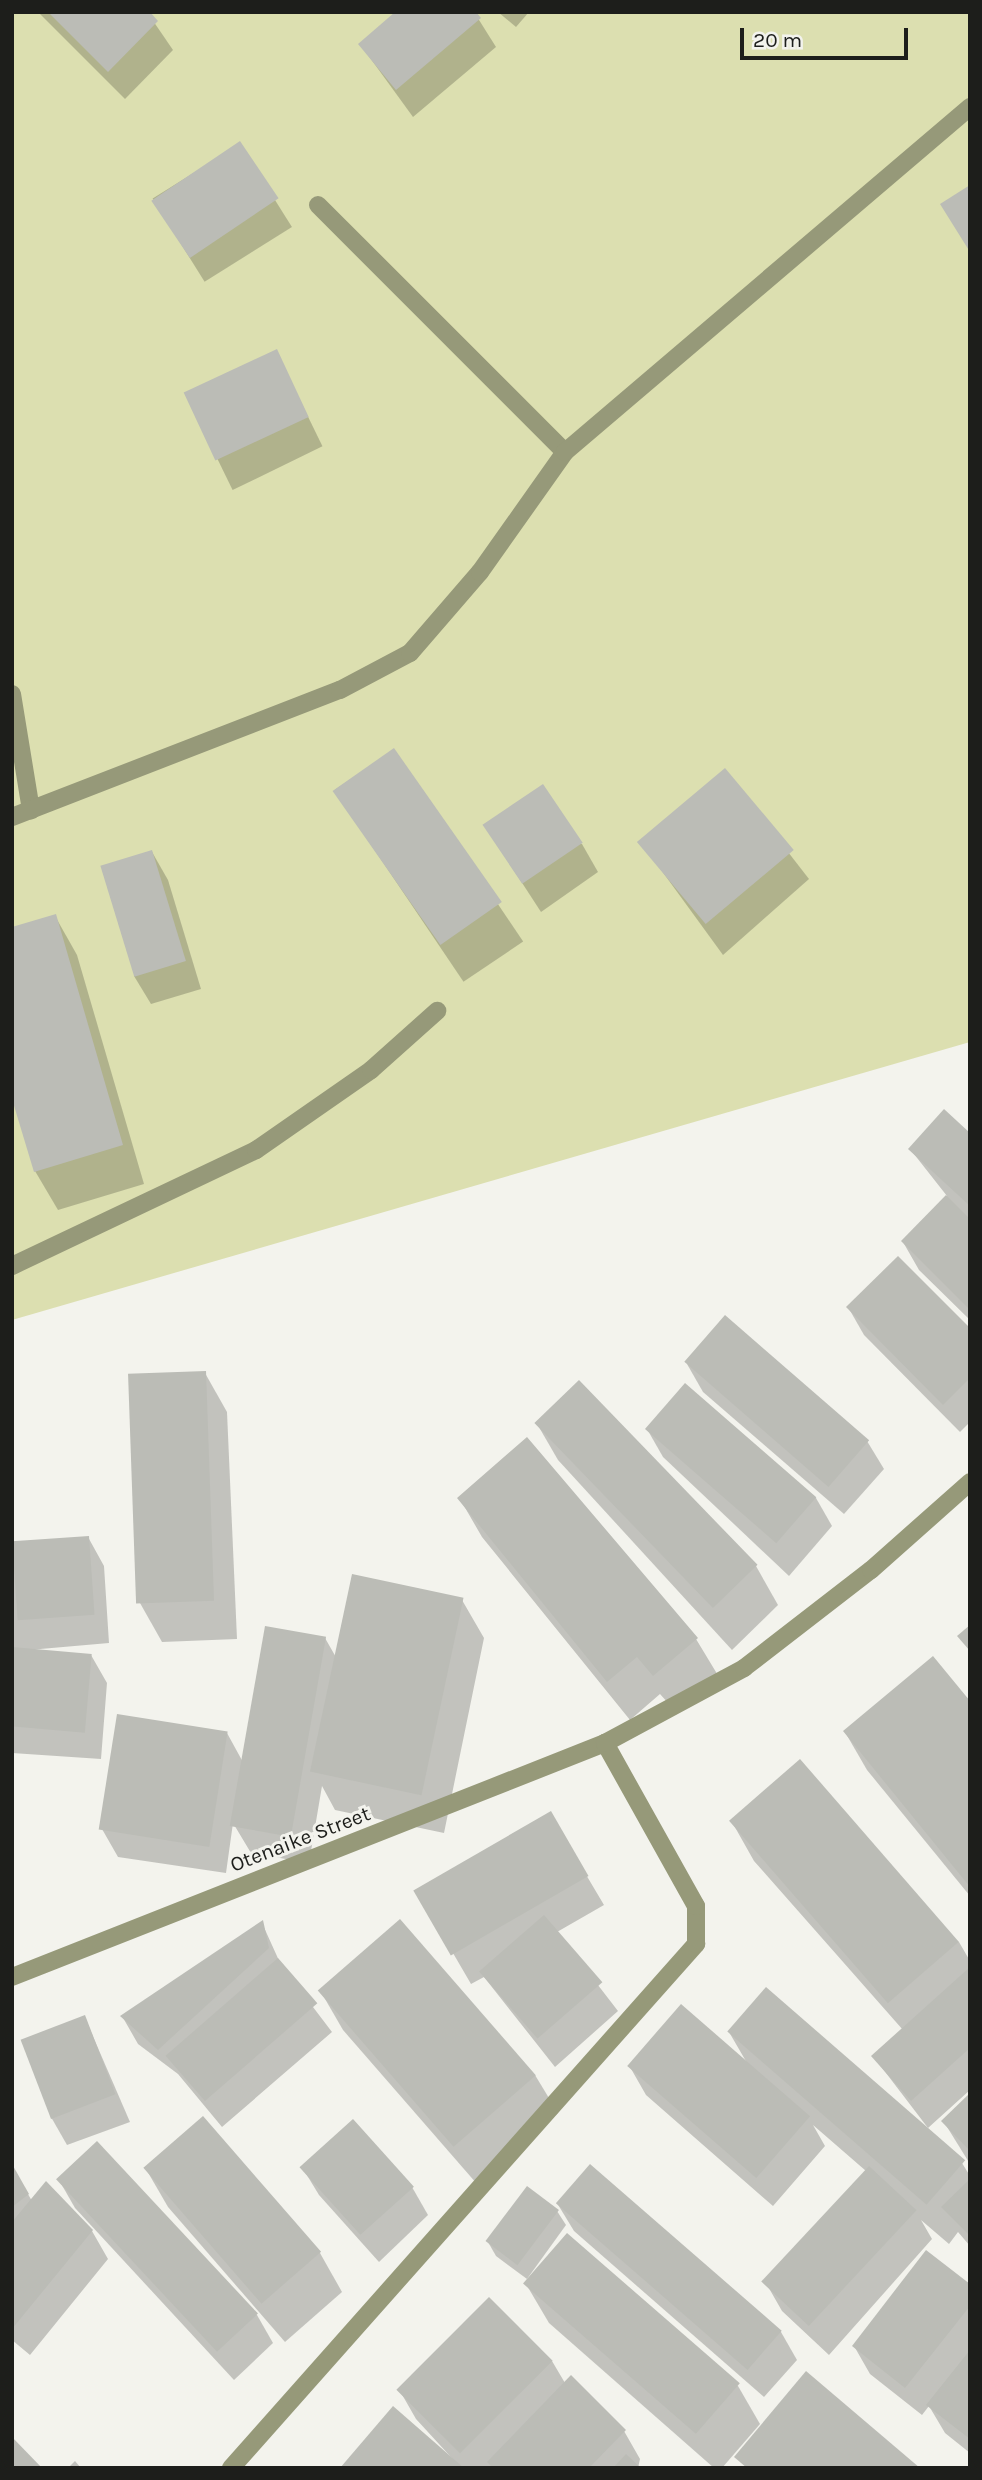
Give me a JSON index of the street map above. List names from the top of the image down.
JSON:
{
  "streets": {
    "street": ["Otenaike Street"]
  },
  "scale_bar": "20 m"
}
